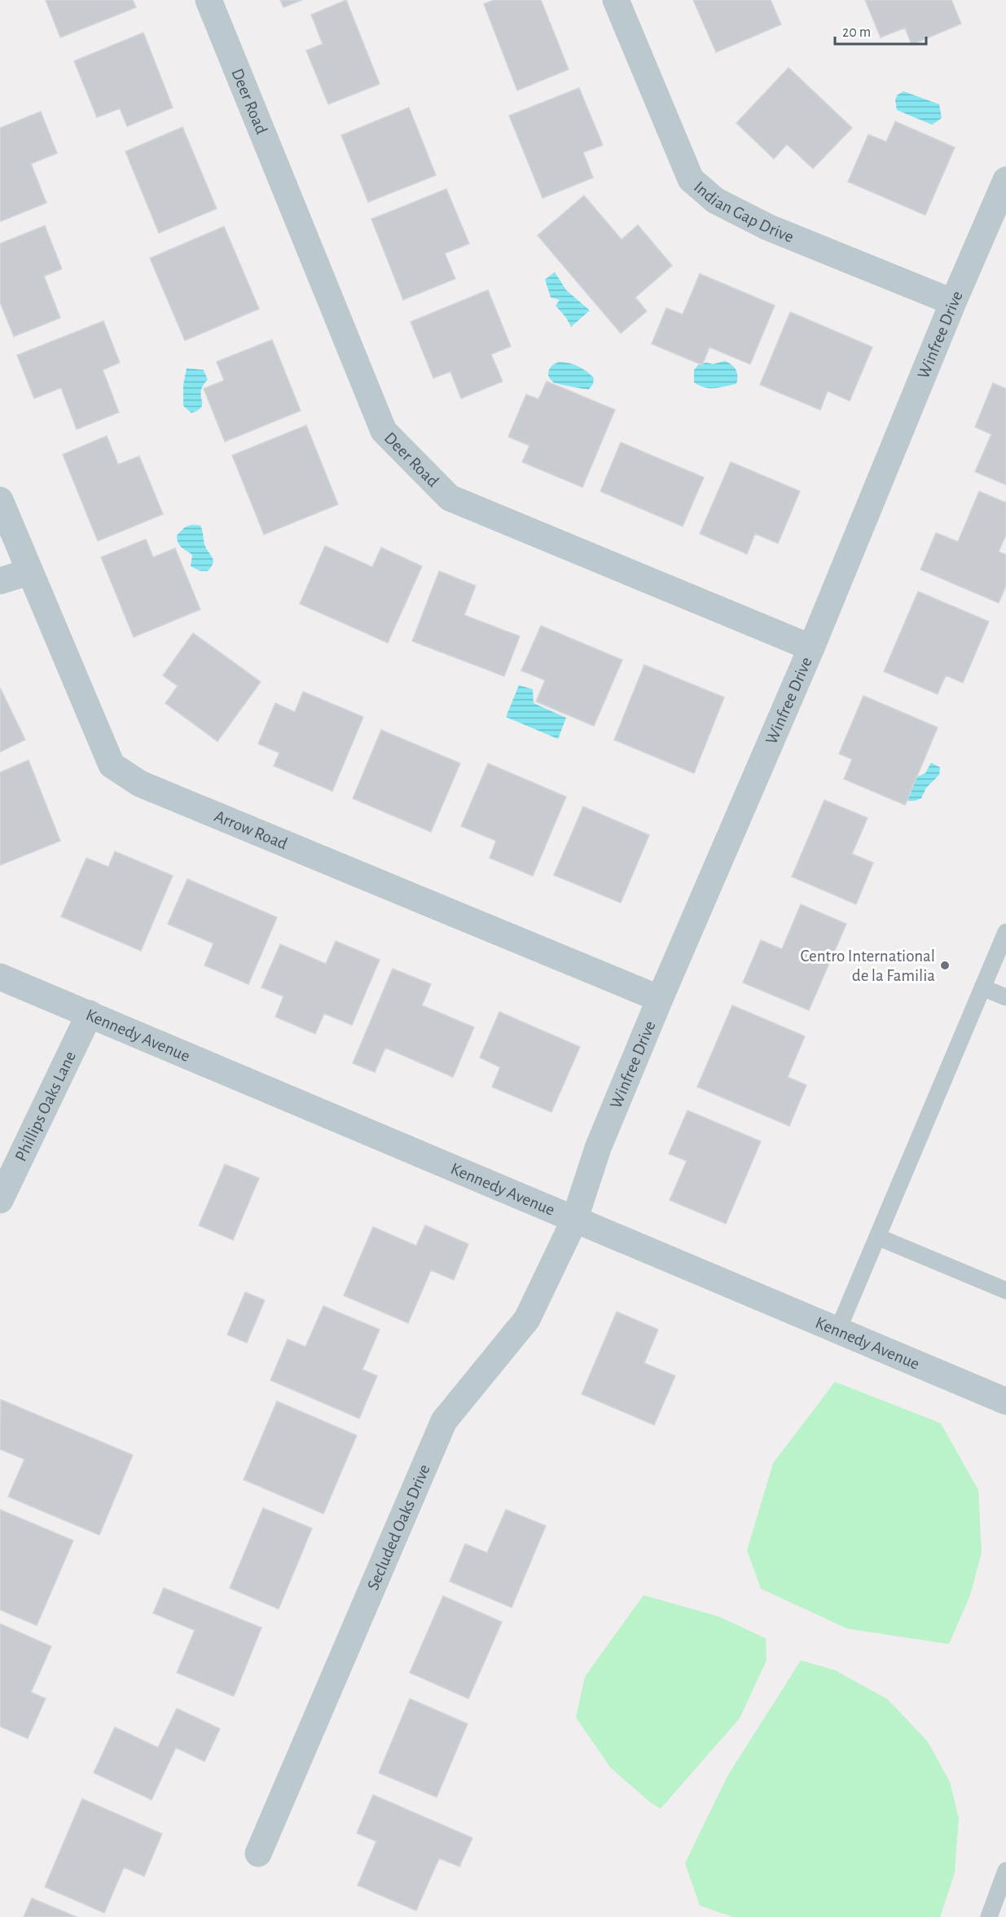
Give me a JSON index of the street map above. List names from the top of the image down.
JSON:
{
  "streets": {
    "street": [
      "Deer Road",
      "Indian Gap Drive",
      "Winfree Drive",
      "Arrow Road",
      "Kennedy Avenue",
      "Phillips Oaks Lane",
      "Secluded Oaks Drive"
    ]
  },
  "crossings": [
    ["Deer Road", "Winfree Drive"],
    ["Indian Gap Drive", "Winfree Drive"],
    ["Winfree Drive", "Arrow Road"],
    ["Winfree Drive", "Kennedy Avenue"],
    ["Winfree Drive", "Secluded Oaks Drive"],
    ["Kennedy Avenue", "Phillips Oaks Lane"],
    ["Kennedy Avenue", "Secluded Oaks Drive"]
  ],
  "places": ["Centro International de la Familia"],
  "scale_bar": "20 m"
}
